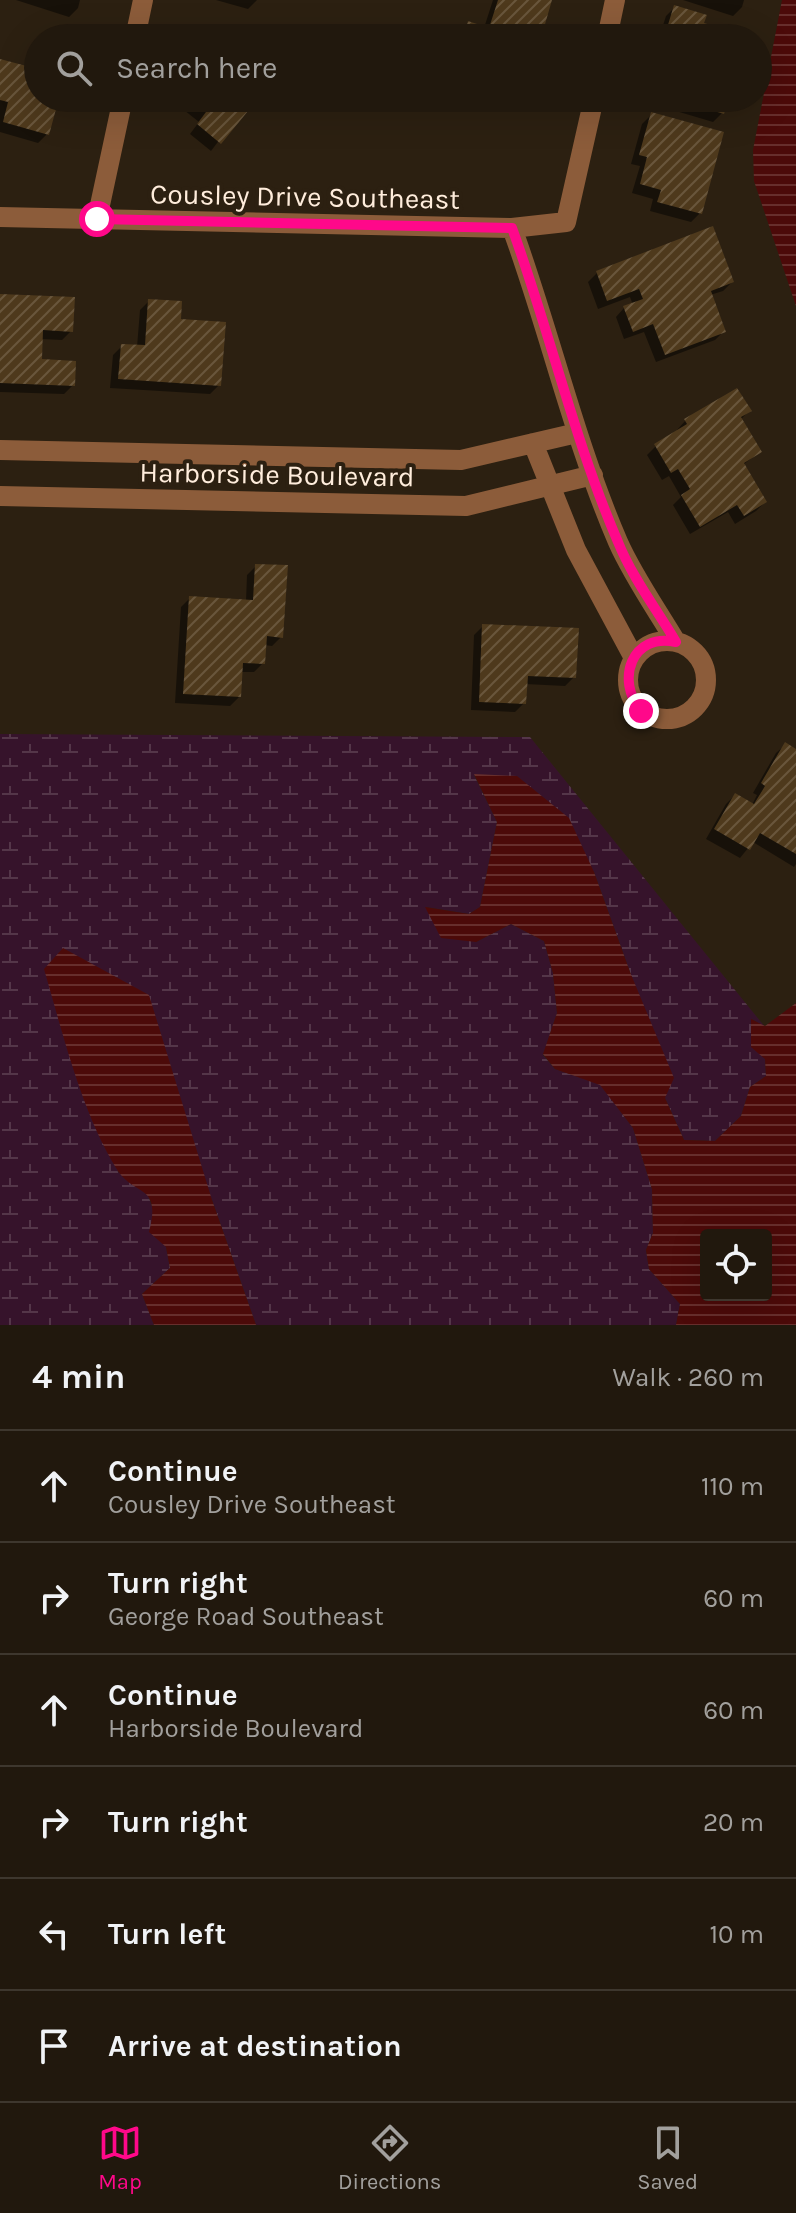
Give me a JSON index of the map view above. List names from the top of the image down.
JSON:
{
  "streets": {
    "street": ["Cousley Drive Southeast", "Harborside Boulevard"]
  },
  "page": {
    "search": "Search here",
    "heading": ["4 min", "Walk · 260 m"],
    "list": [
      ["Continue", "Cousley Drive Southeast", "110 m"],
      ["Turn right", "George Road Southeast", "60 m"],
      ["Continue", "Harborside Boulevard", "60 m"],
      ["Turn right", "20 m"],
      ["Turn left", "10 m"],
      "Arrive at destination"
    ],
    "nav": ["Map", "Directions", "Saved"]
  }
}
